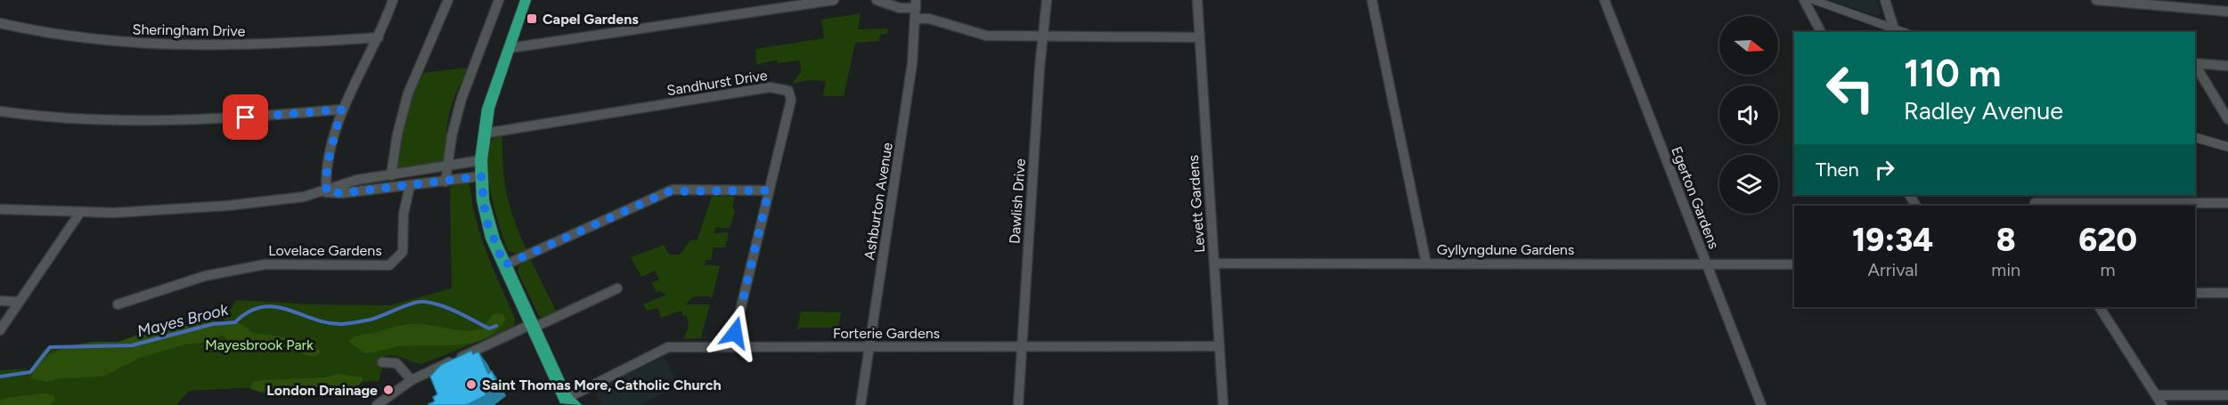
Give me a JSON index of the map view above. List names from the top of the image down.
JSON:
{
  "streets": {
    "street": [
      "Sheringham Drive",
      "Sandhurst Drive",
      "Egerton Gardens",
      "Ashburton Avenue",
      "Dawlish Drive",
      "Levett Gardens",
      "Gyllyngdune Gardens",
      "Lovelace Gardens",
      "Forterie Gardens"
    ]
  },
  "crossings": [
    ["Sandhurst Drive", "Forterie Gardens"],
    ["Egerton Gardens", "Gyllyngdune Gardens"],
    ["Ashburton Avenue", "Forterie Gardens"],
    ["Dawlish Drive", "Forterie Gardens"],
    ["Levett Gardens", "Gyllyngdune Gardens"],
    ["Levett Gardens", "Forterie Gardens"]
  ],
  "water": ["Mayes Brook"],
  "parks": ["Mayesbrook Park"],
  "places": {
    "transit": ["Capel Gardens"],
    "other": ["Saint Thomas More, Catholic Church", "London Drainage"]
  },
  "north": "right",
  "page": {
    "turn": ["110 m", "Radley Avenue"],
    "then": "Then",
    "eta": [
      "19:34",
      "Arrival",
      "8",
      "min",
      "620",
      "m"
    ]
  }
}
